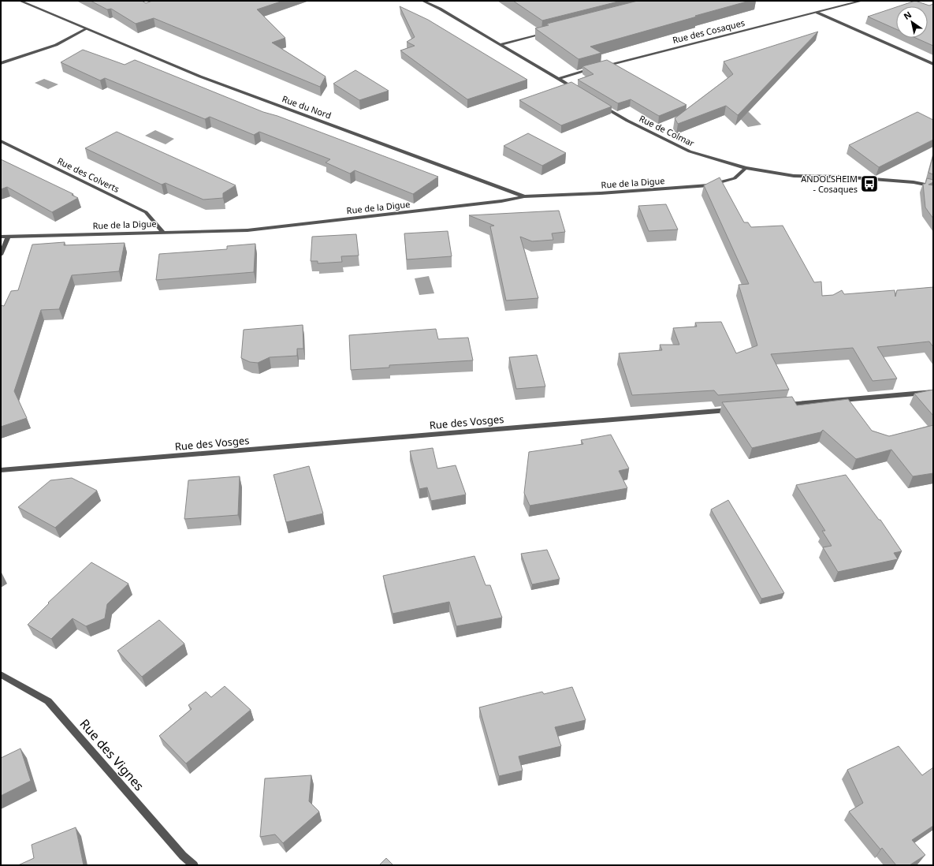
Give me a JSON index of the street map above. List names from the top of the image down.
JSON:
{
  "streets": {
    "street": [
      "Rue des Cosaques",
      "Rue du Nord",
      "Rue de Colmar",
      "Rue des Colverts",
      "Rue de la Digue",
      "Rue des Vosges",
      "Rue des Vignes"
    ]
  },
  "crossings": [
    ["Rue du Nord", "Rue de la Digue"],
    ["Rue de Colmar", "Rue de la Digue"],
    ["Rue des Colverts", "Rue de la Digue"]
  ],
  "places": {
    "bus stop": ["ANDOLSHEIM - Cosaques"]
  },
  "north": "top left"
}
